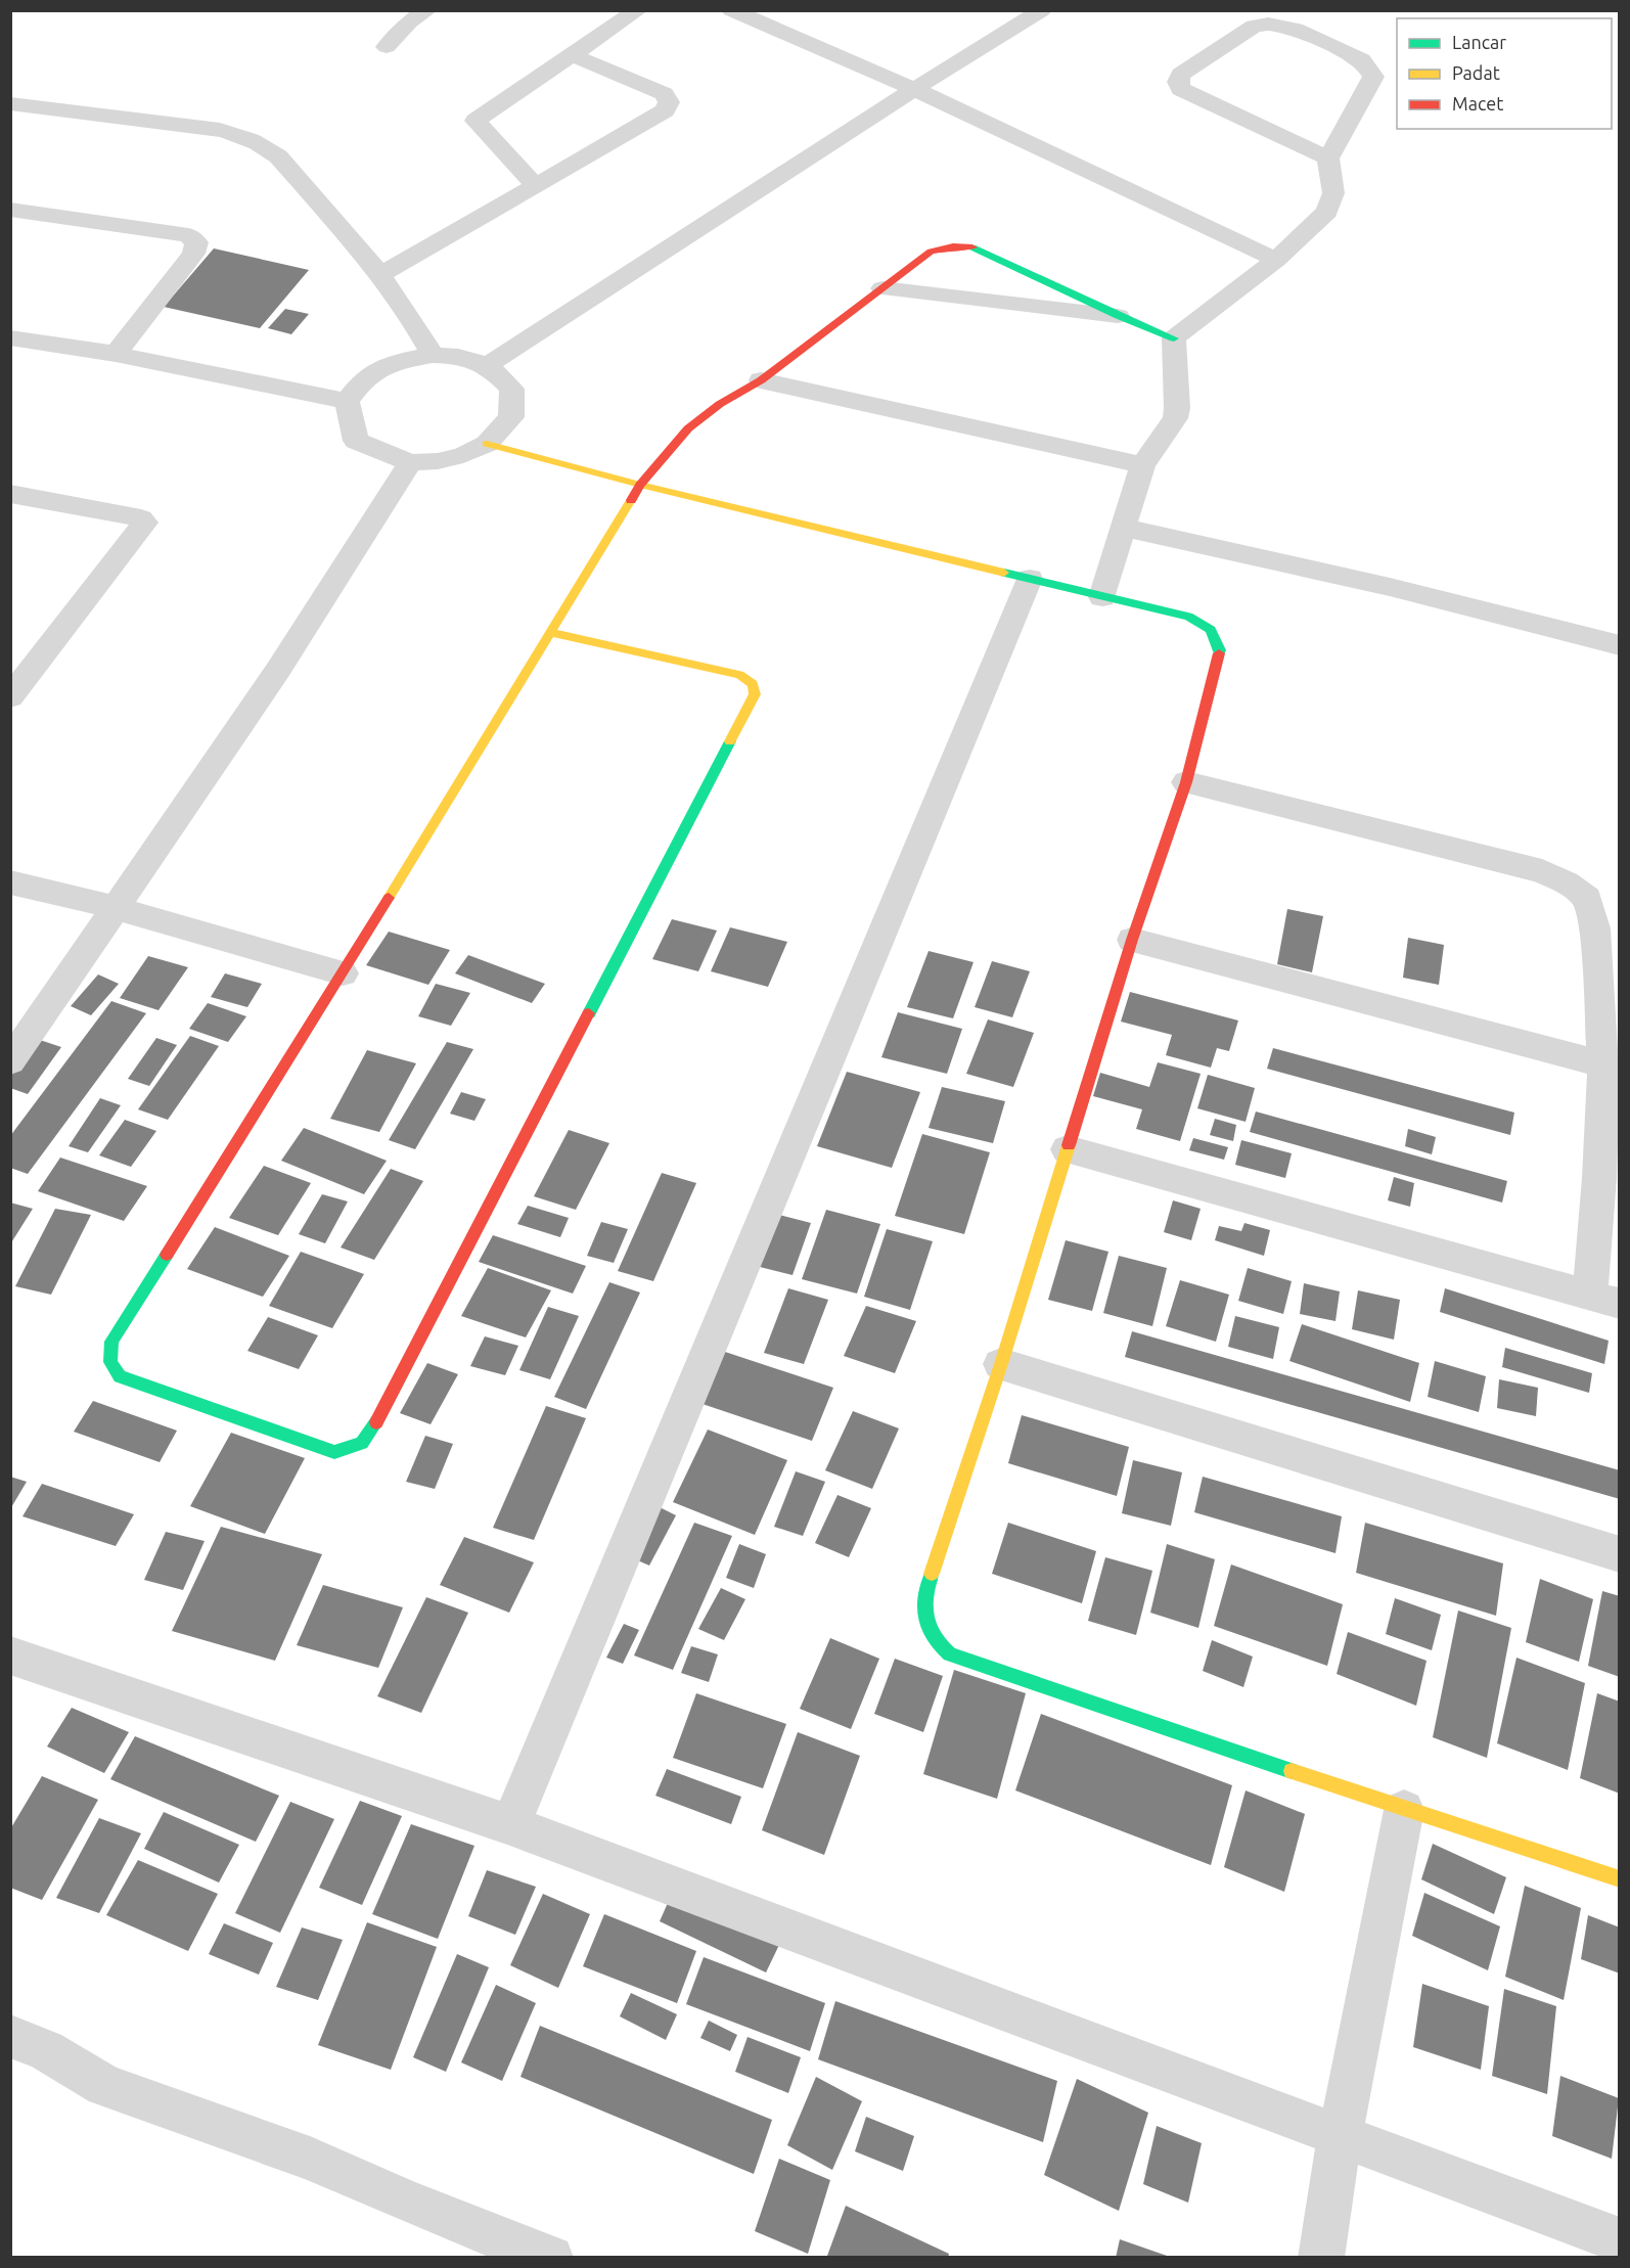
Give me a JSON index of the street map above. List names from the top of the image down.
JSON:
{
  "legend": ["Lancar", "Padat", "Macet"]
}
